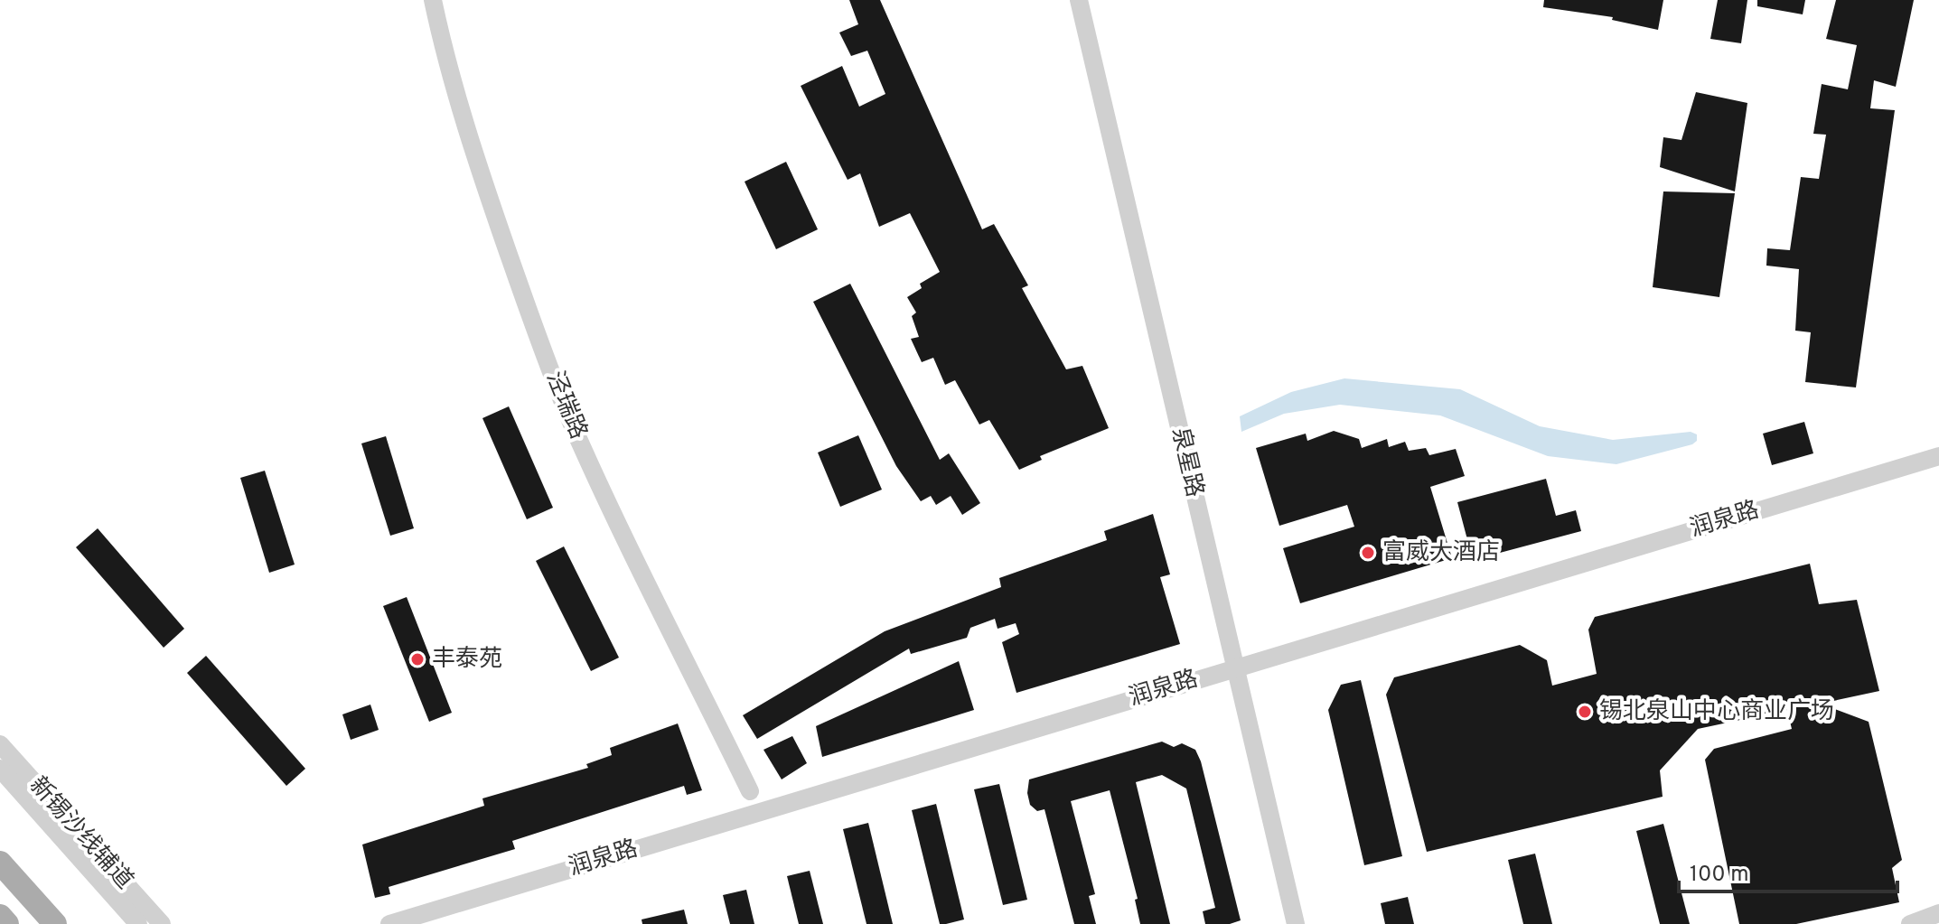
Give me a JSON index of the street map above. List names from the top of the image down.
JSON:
{
  "streets": {
    "street": [
      "泾瑞路",
      "泉星路",
      "润泉路",
      "新锡沙线辅道"
    ]
  },
  "crossings": [
    ["泉星路", "润泉路"]
  ],
  "places": ["富威大酒店", "丰泰苑", "锡北·泉山中心商业广场"],
  "scale_bar": "100 m"
}
